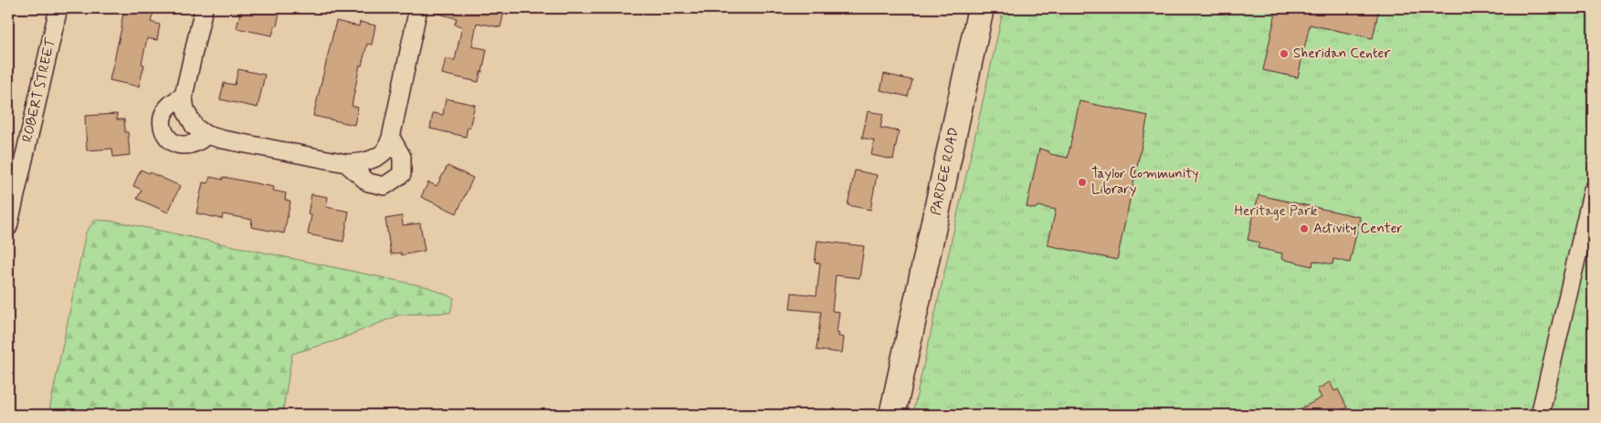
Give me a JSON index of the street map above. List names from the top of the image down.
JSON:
{
  "streets": {
    "main road": ["PARDEE ROAD"],
    "street": ["ROBERT STREET"]
  },
  "parks": ["Heritage Park"],
  "places": ["Sheridan Center", "Taylor Community Library", "Activity Center"]
}
